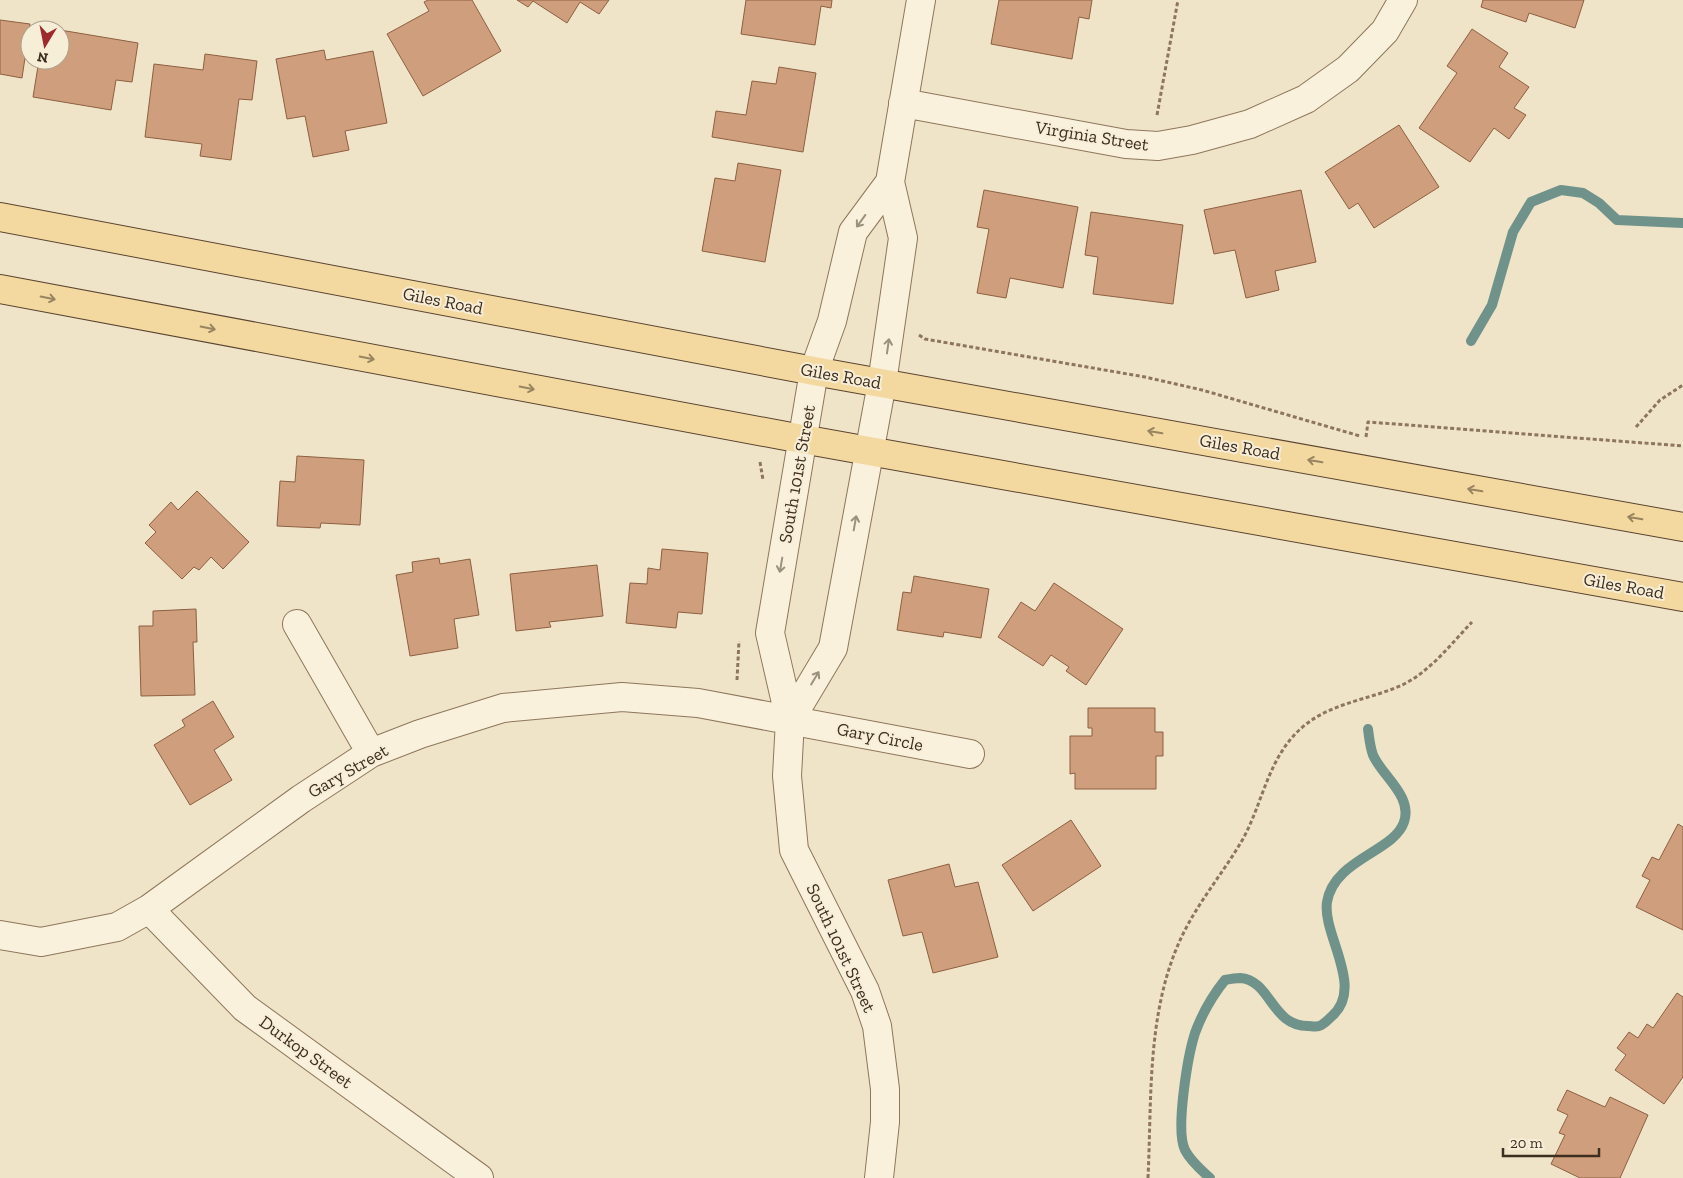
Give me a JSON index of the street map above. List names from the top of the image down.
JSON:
{
  "streets": {
    "main road": ["Giles Road"],
    "street": [
      "Virginia Street",
      "South 101st Street",
      "Gary Circle",
      "Gary Street",
      "Durkop Street"
    ]
  },
  "crossings": [
    ["Virginia Street", "South 101st Street"],
    ["Giles Road", "South 101st Street"],
    ["South 101st Street", "Gary Circle"],
    ["South 101st Street", "Gary Street"],
    ["Gary Circle", "Gary Street"],
    ["Gary Street", "Durkop Street"]
  ],
  "scale_bar": "20 m",
  "north": "bottom"
}
